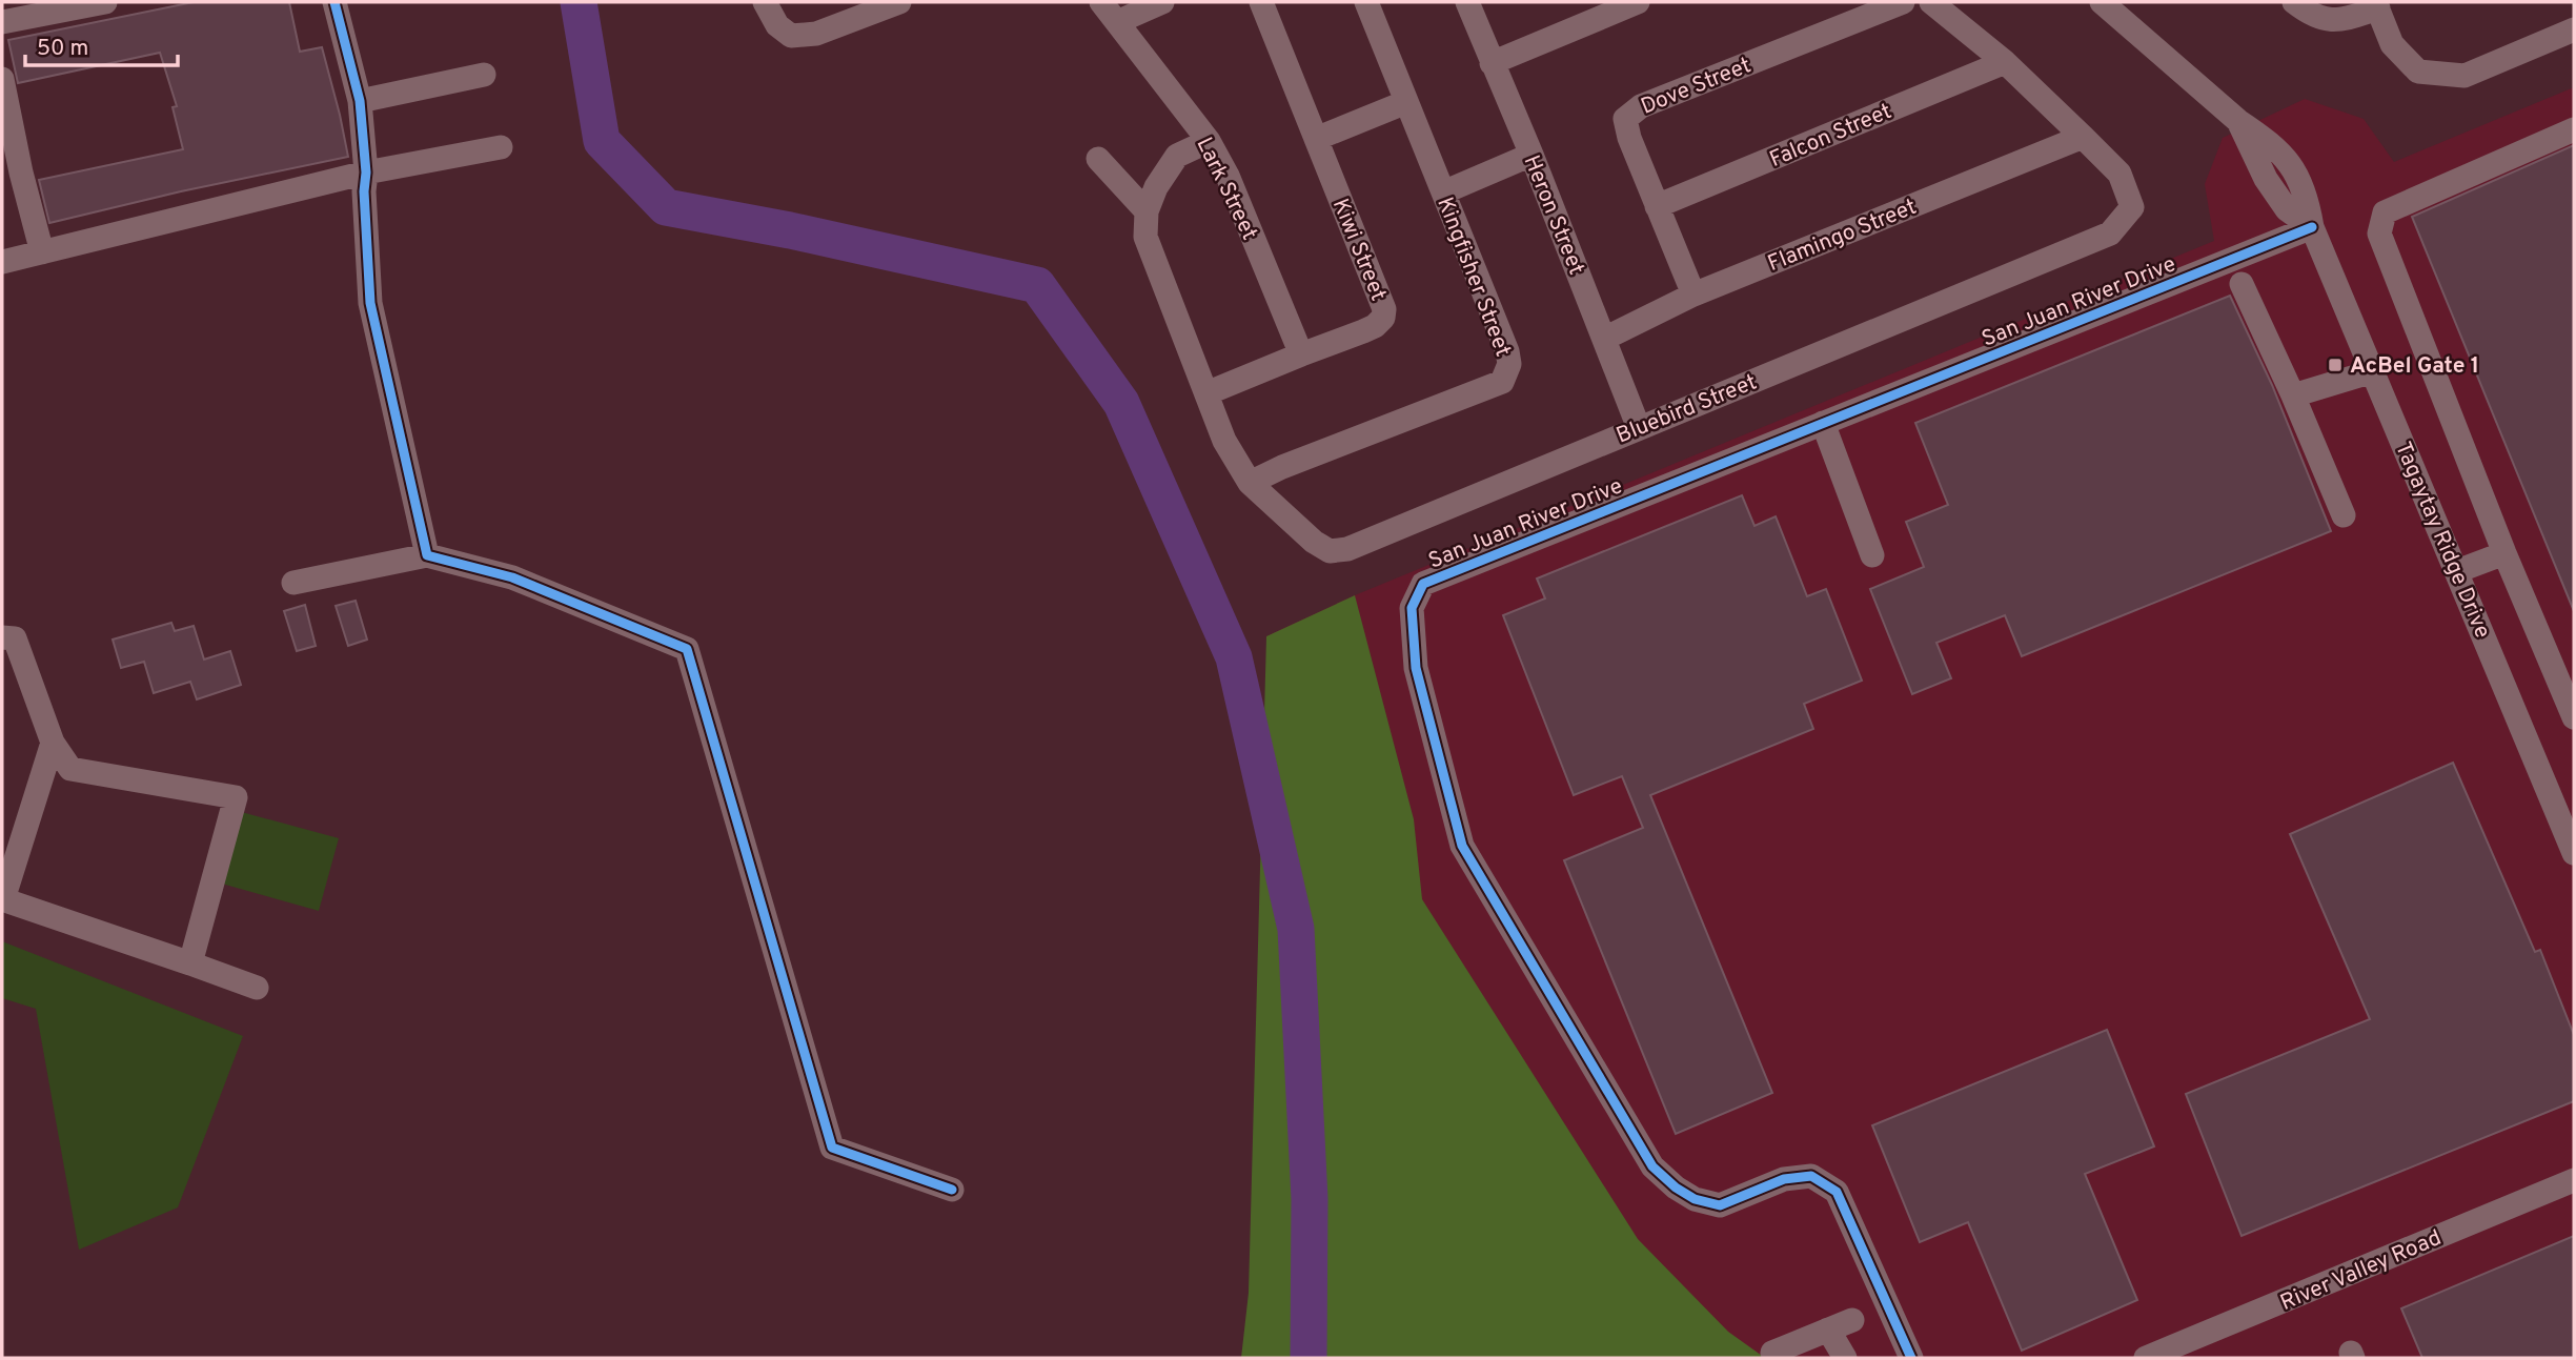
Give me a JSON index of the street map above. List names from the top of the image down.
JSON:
{
  "streets": {
    "street": [
      "Dove Street",
      "Falcon Street",
      "Lark Street",
      "Heron Street",
      "Flamingo Street",
      "Kiwi Street",
      "Kingfisher Street",
      "San Juan River Drive",
      "Bluebird Street",
      "Tagaytay Ridge Drive",
      "River Valley Road"
    ]
  },
  "crossings": [
    ["Dove Street", "Falcon Street"],
    ["Dove Street", "Flamingo Street"],
    ["Falcon Street", "Bluebird Street"],
    ["Lark Street", "Kiwi Street"],
    ["Lark Street", "Bluebird Street"],
    ["Heron Street", "Flamingo Street"],
    ["Heron Street", "Bluebird Street"],
    ["Flamingo Street", "Bluebird Street"],
    ["Kiwi Street", "Bluebird Street"],
    ["Kingfisher Street", "Bluebird Street"],
    ["San Juan River Drive", "Tagaytay Ridge Drive"]
  ],
  "places": {
    "transit": ["AcBel Gate 1"]
  },
  "scale_bar": "50 m"
}
